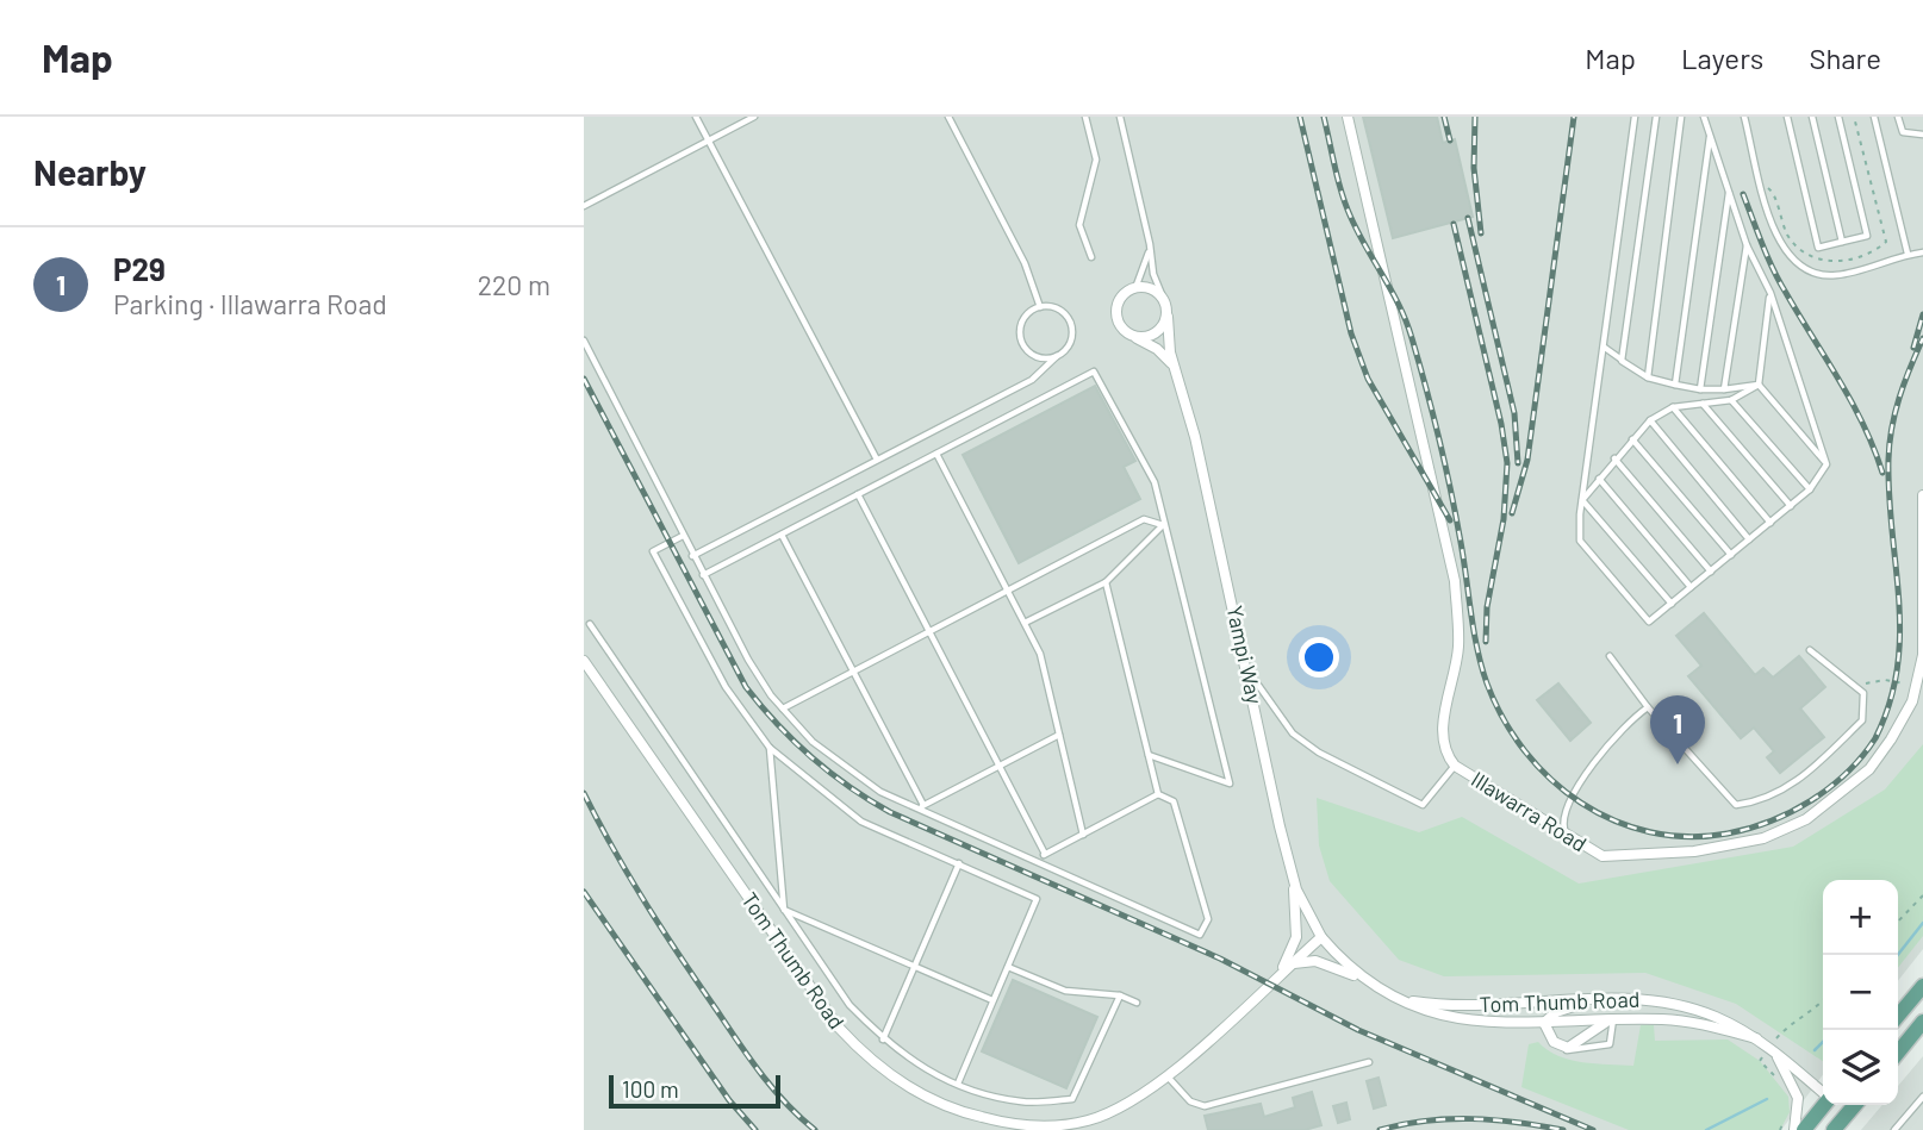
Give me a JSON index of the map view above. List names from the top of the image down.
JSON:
{
  "streets": {
    "street": ["Yampi Way", "Illawarra Road", "Tom Thumb Road"]
  },
  "crossings": [
    ["Yampi Way", "Tom Thumb Road"]
  ],
  "scale_bar": "100 m",
  "page": {
    "header": "Map",
    "nav": ["Map", "Layers", "Share"],
    "heading": "Nearby",
    "list": [
      {
        "mark": "1",
        "name": "P29",
        "note": "Parking · Illawarra Road",
        "value": "220 m"
      }
    ],
    "pins": "1",
    "map_buttons": ["+", "−"],
    "scale": "100 m"
  }
}
